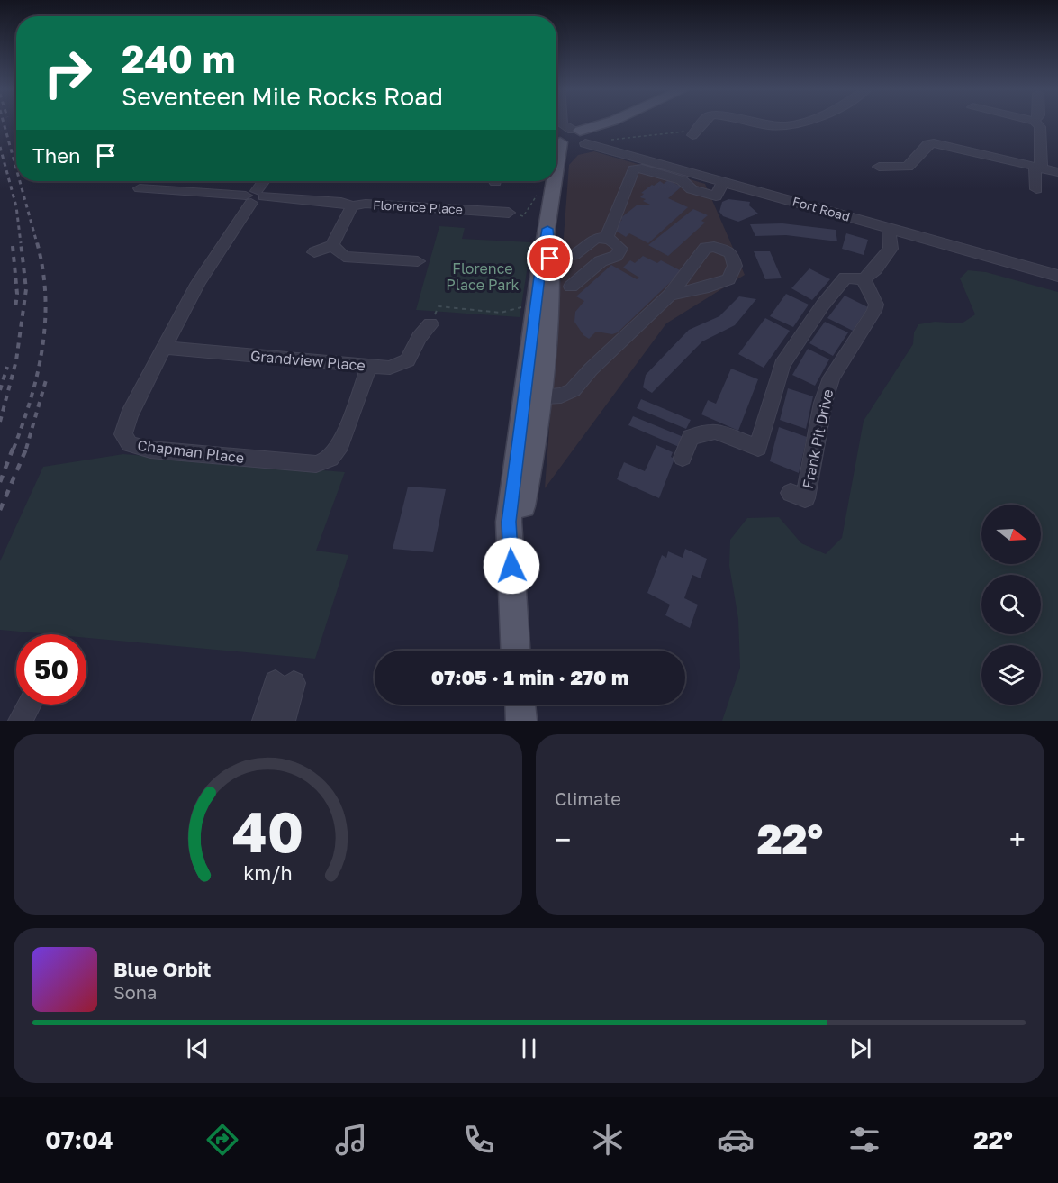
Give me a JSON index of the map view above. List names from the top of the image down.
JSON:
{
  "streets": {
    "street": [
      "Florence Place",
      "Fort Road",
      "Grandview Place",
      "Frank Pit Drive",
      "Chapman Place"
    ]
  },
  "crossings": [
    ["Florence Place", "Chapman Place"],
    ["Grandview Place", "Chapman Place"]
  ],
  "parks": ["Florence Place Park"],
  "north": "right",
  "page": {
    "turn": ["240 m", "Seventeen Mile Rocks Road"],
    "then": "Then",
    "limit": "50",
    "trip": "07:05 · 1 min · 270 m",
    "tile": "Climate",
    "heat": ["−", "22°", "+"],
    "song": ["Blue Orbit", "Sona"],
    "tabs": ["07:04", "22°"],
    "gauge": ["40", "km/h"]
  }
}
